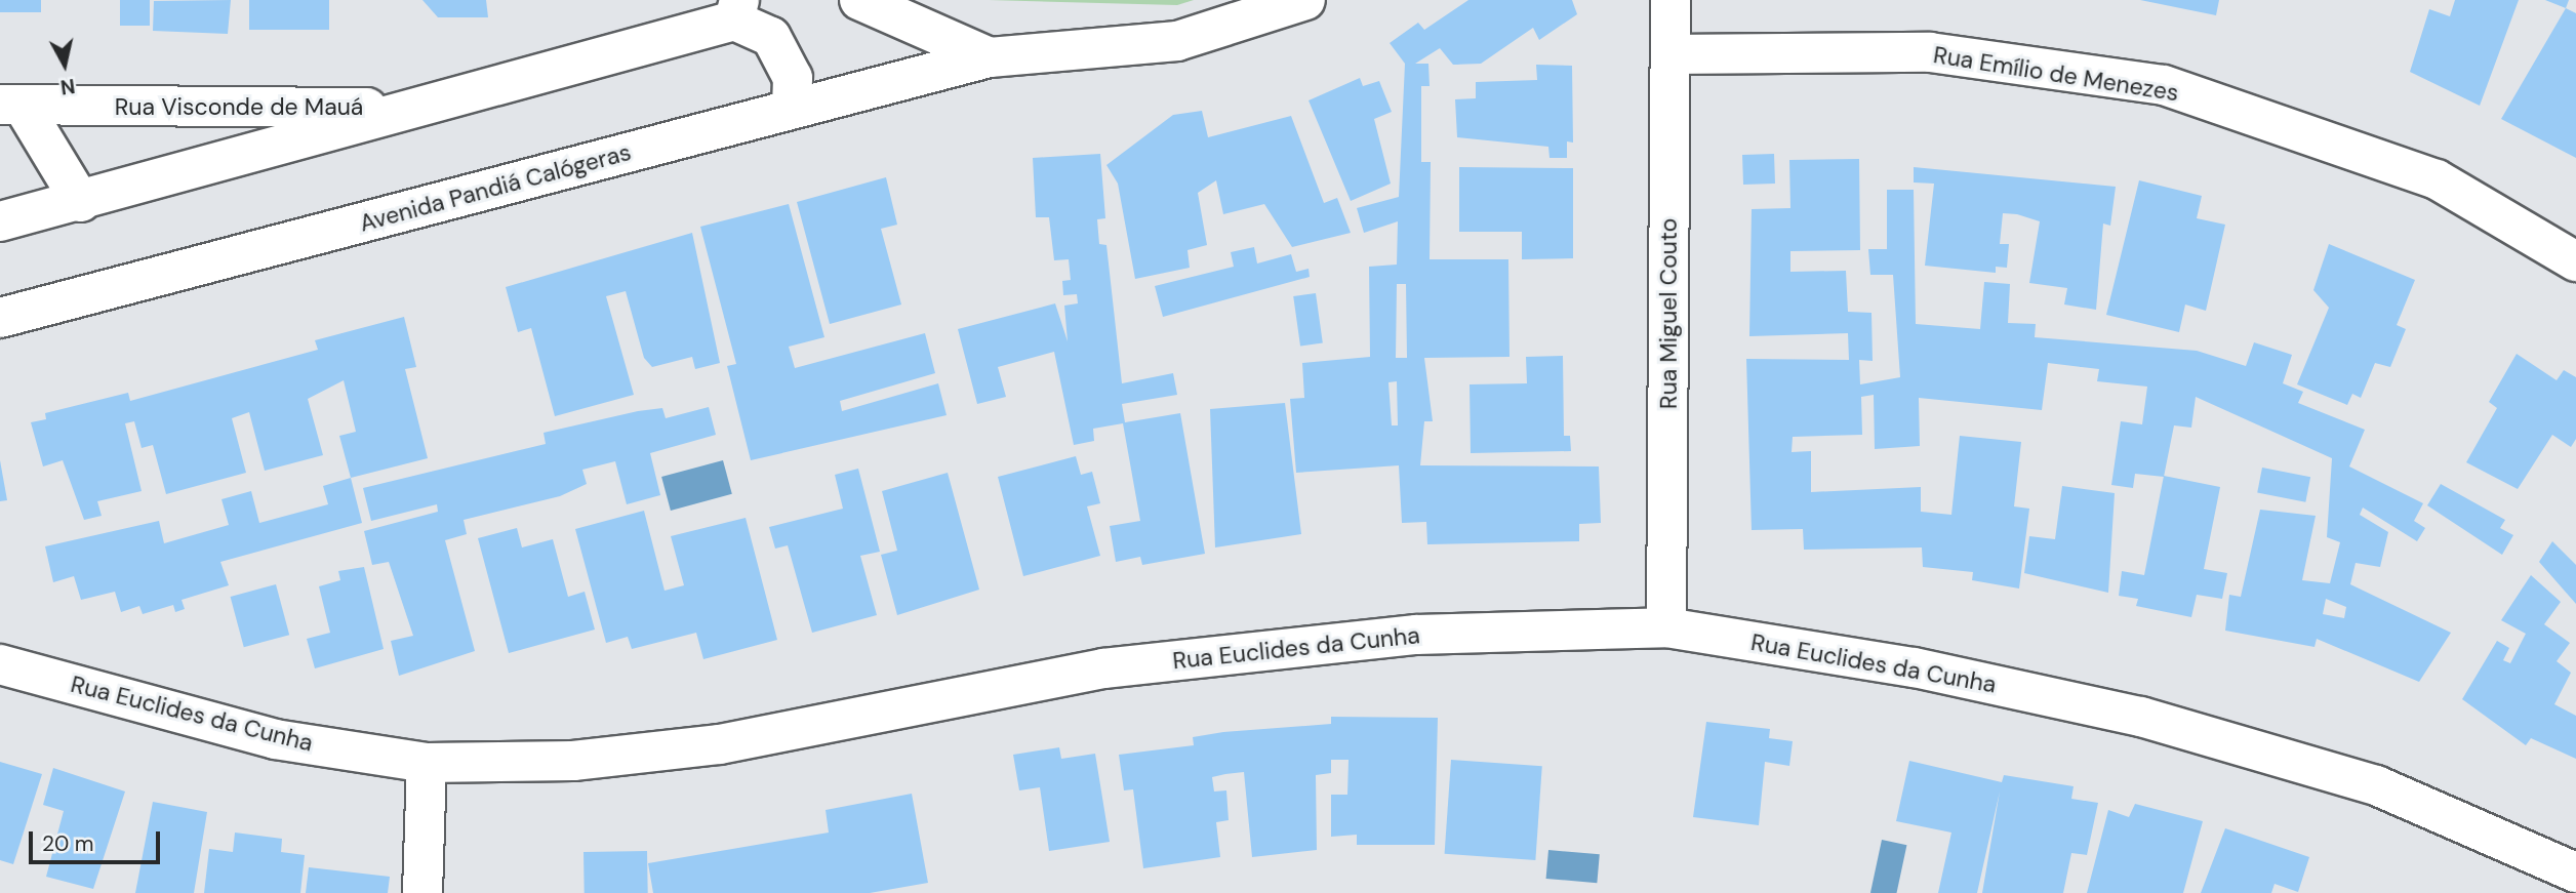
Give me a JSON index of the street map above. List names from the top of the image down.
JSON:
{
  "streets": {
    "street": [
      "Rua Emílio de Menezes",
      "Rua Visconde de Mauá",
      "Avenida Pandiá Calógeras",
      "Rua Miguel Couto",
      "Rua Euclides da Cunha"
    ]
  },
  "crossings": [
    ["Rua Emílio de Menezes", "Rua Miguel Couto"],
    ["Rua Miguel Couto", "Rua Euclides da Cunha"]
  ],
  "scale_bar": "20 m",
  "north": "bottom"
}
